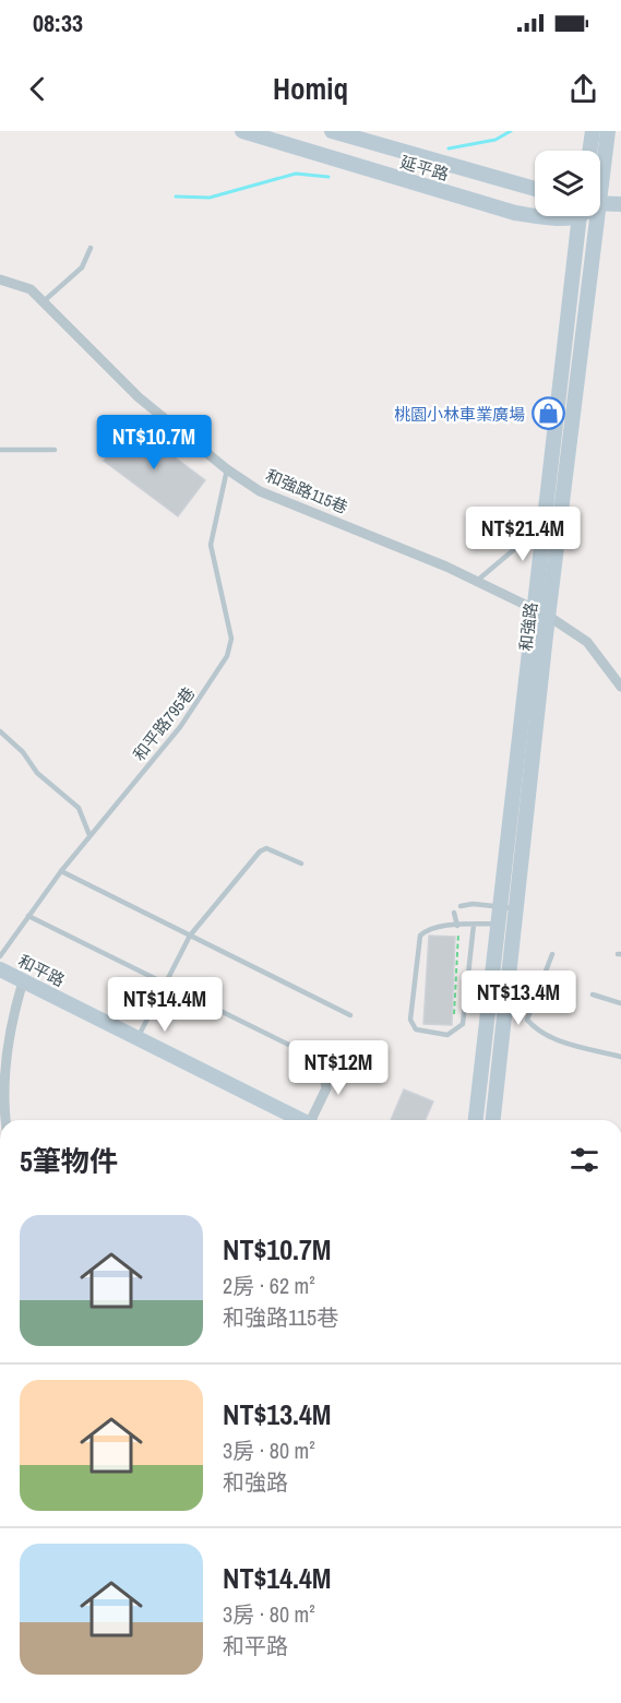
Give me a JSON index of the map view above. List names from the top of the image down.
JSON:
{
  "streets": {
    "street": [
      "延平路",
      "和強路115巷",
      "和強路",
      "和平路"
    ],
    "lane": ["和平路795巷"]
  },
  "crossings": [
    ["和強路115巷", "和強路"],
    ["和強路115巷", "和平路795巷"]
  ],
  "places": {
    "shop": ["桃園小林車業廣場"]
  },
  "page": {
    "status": "08:33",
    "header": "Homiq",
    "price": [
      "NT$10.7M",
      "NT$21.4M",
      "NT$13.4M",
      "NT$14.4M",
      "NT$12M"
    ],
    "heading": "5筆物件",
    "list": [
      {
        "name": "NT$10.7M",
        "note": "2房 · 62 m² · 和強路115巷"
      },
      {
        "name": "NT$13.4M",
        "note": "3房 · 80 m² · 和強路"
      },
      {
        "name": "NT$14.4M",
        "note": "3房 · 80 m² · 和平路"
      }
    ]
  }
}
